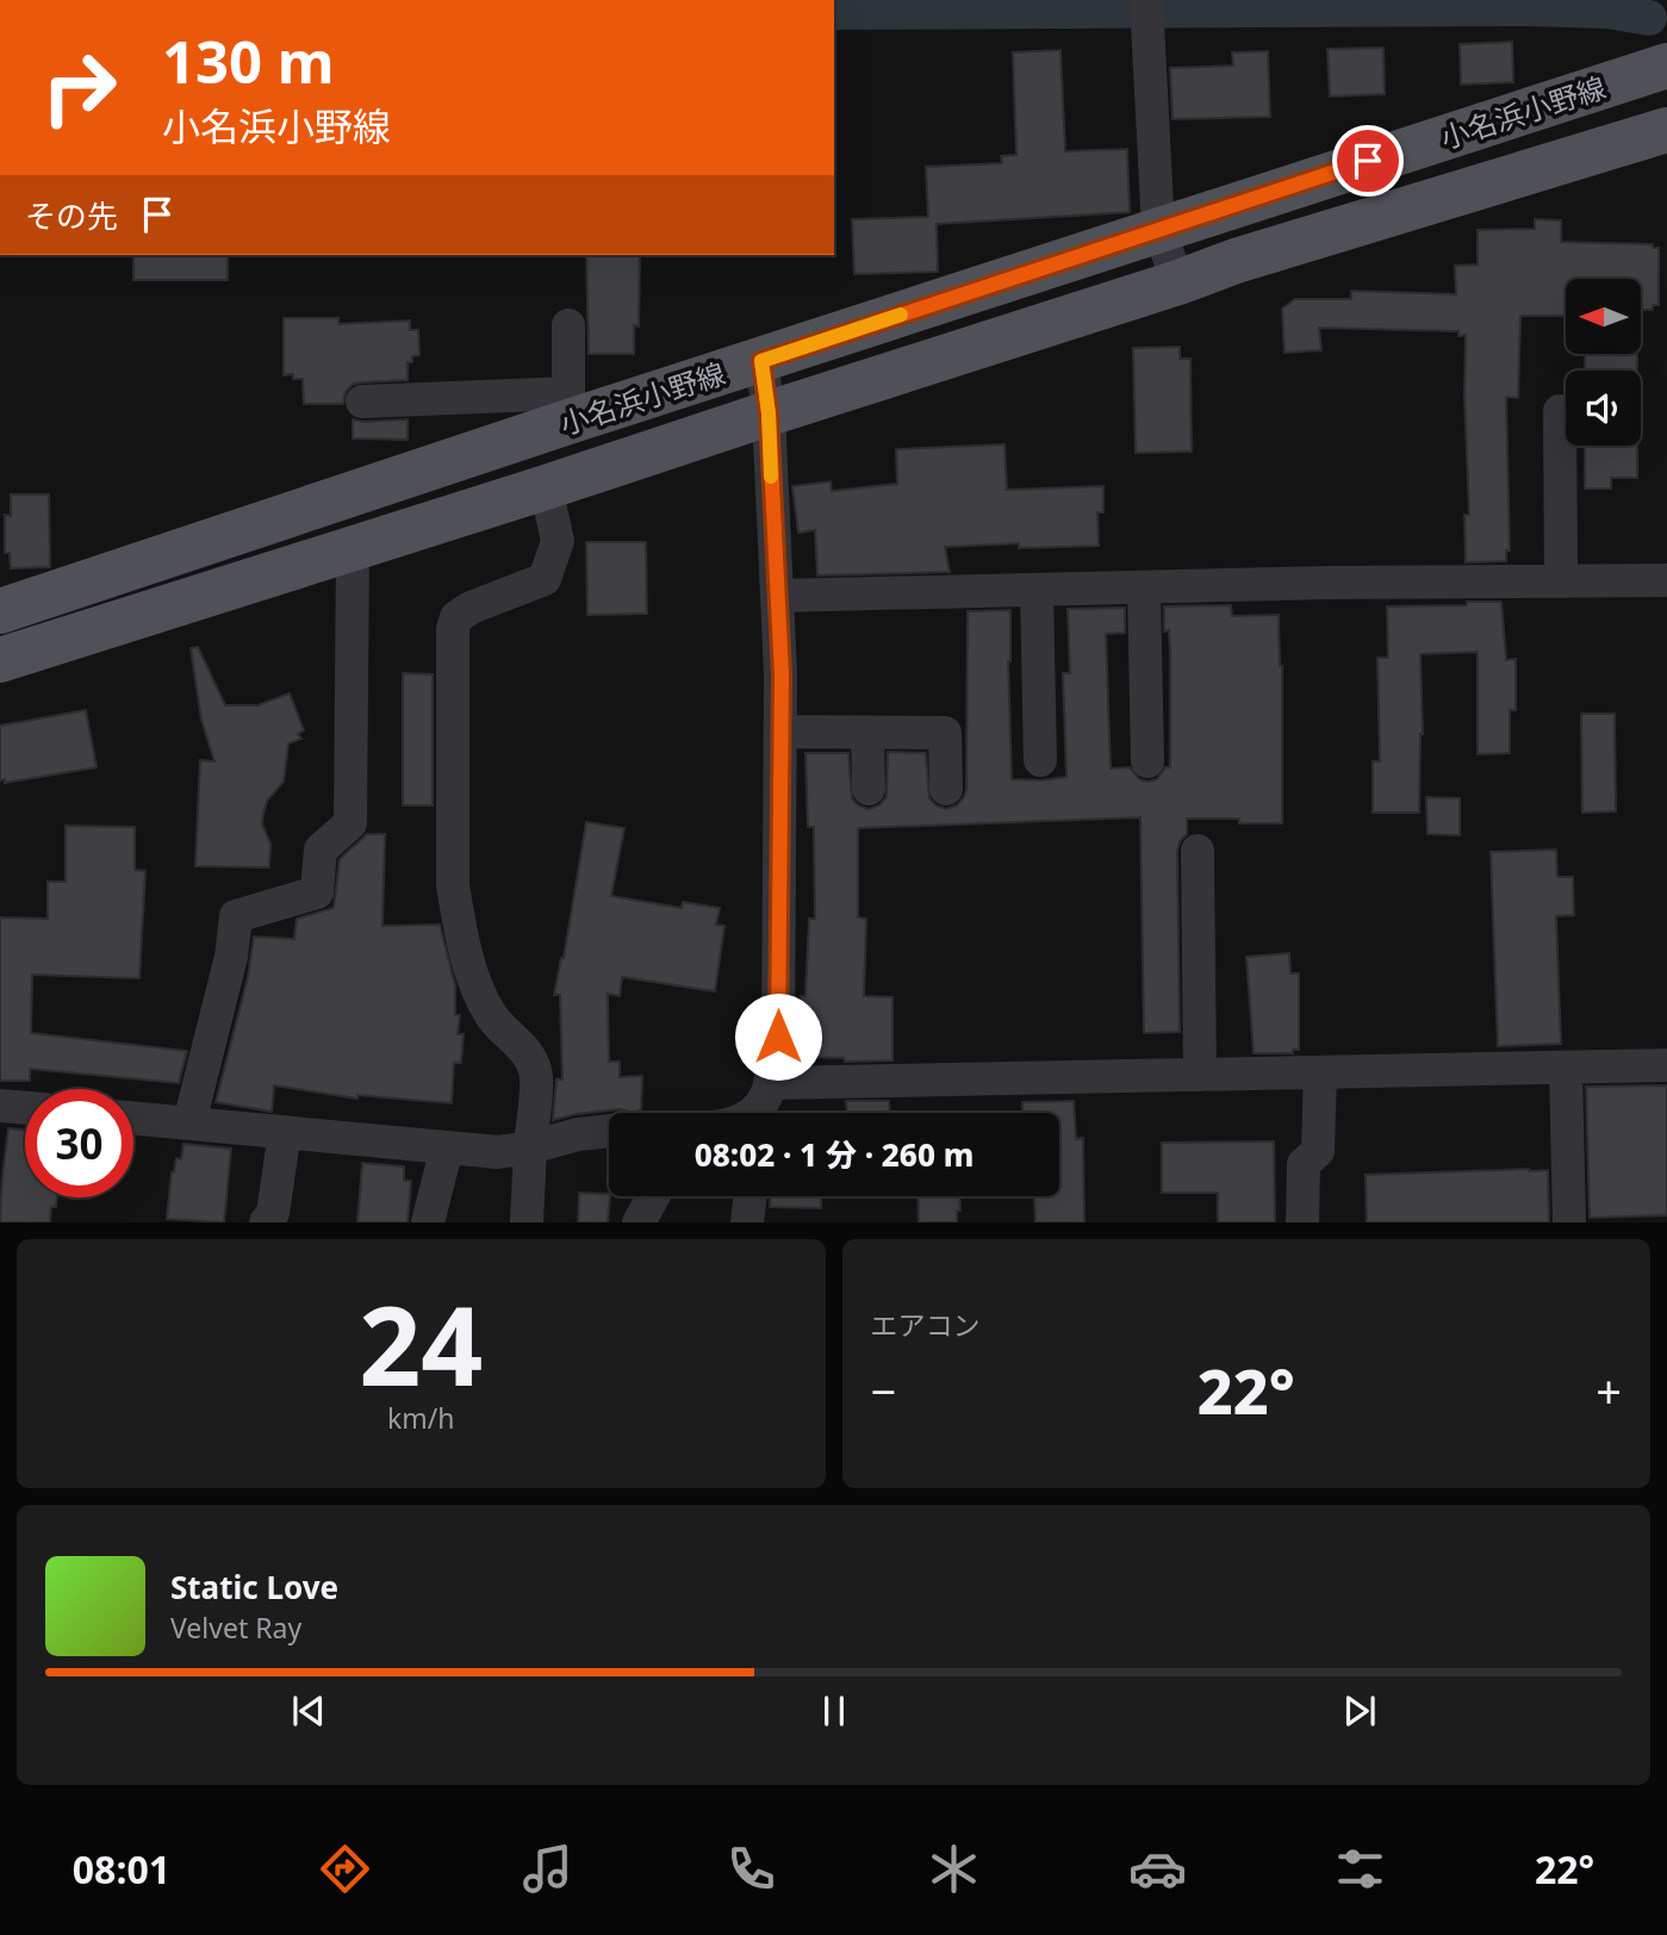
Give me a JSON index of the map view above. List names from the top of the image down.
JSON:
{
  "streets": {
    "main road": ["小名浜小野線"]
  },
  "north": "left",
  "page": {
    "turn": ["130 m", "小名浜小野線"],
    "then": "その先",
    "limit": "30",
    "trip": "08:02 · 1 分 · 260 m",
    "tile": [
      ["24", "km/h"],
      "エアコン"
    ],
    "heat": ["−", "22°", "+"],
    "song": ["Static Love", "Velvet Ray"],
    "tabs": ["08:01", "22°"]
  }
}
